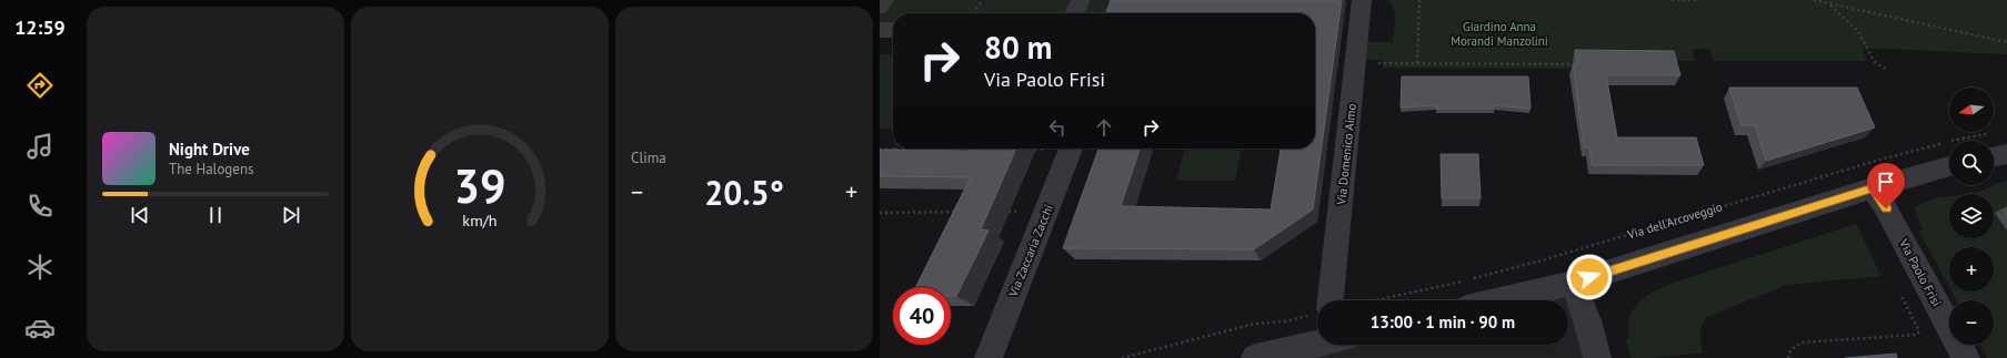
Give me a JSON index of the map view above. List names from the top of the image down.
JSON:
{
  "streets": {
    "street": ["Via Domenico Aimo", "Via Zaccaria Zacchi", "Via Paolo Frisi"],
    "path": ["Via dell'Arcoveggio"]
  },
  "parks": ["Giardino Anna Morandi Manzolini"],
  "north": "left",
  "page": {
    "tabs": "12:59",
    "tile": "Clima",
    "turn": ["80 m", "Via Paolo Frisi"],
    "map_buttons": ["+", "−"],
    "song": ["Night Drive", "The Halogens"],
    "heat": ["−", "20.5°", "+"],
    "limit": "40",
    "trip": "13:00 · 1 min · 90 m",
    "gauge": ["39", "km/h"]
  }
}
